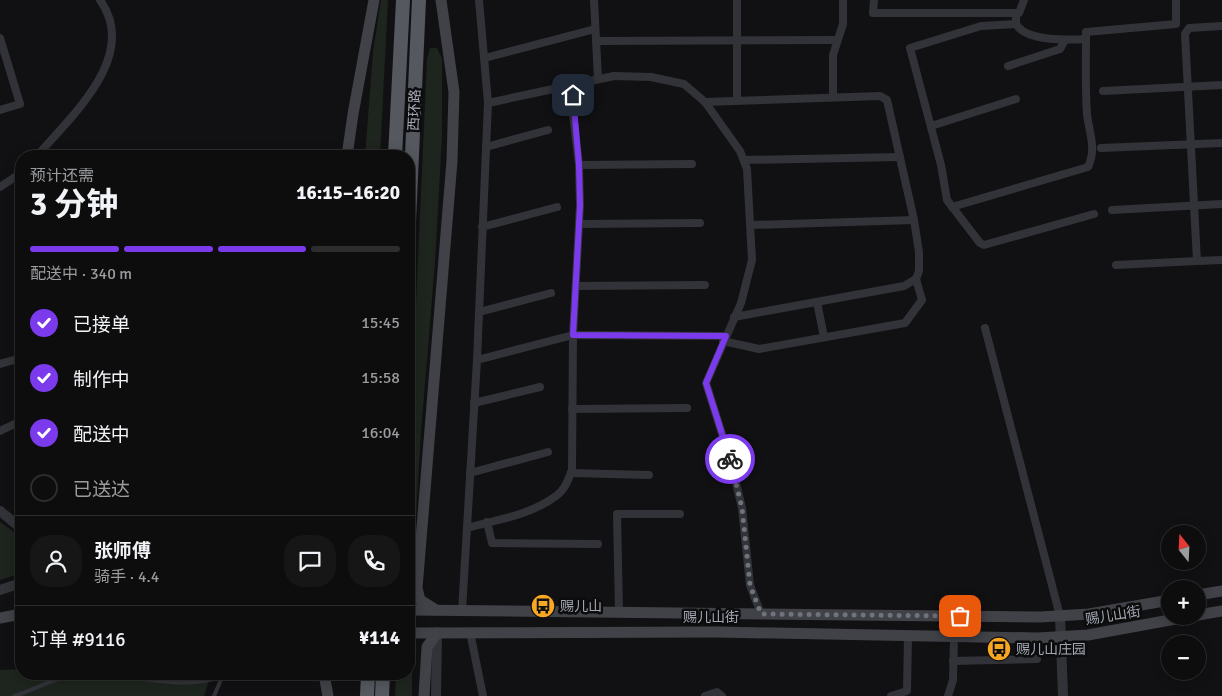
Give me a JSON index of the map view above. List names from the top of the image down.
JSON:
{
  "streets": {
    "highway": ["西环路"],
    "main road": ["赐儿山街"]
  },
  "places": {
    "bus stop": ["赐儿山", "赐儿山庄园"]
  },
  "north": "top",
  "page": {
    "heading": ["3 分钟", "预计还需", "16:15–16:20"],
    "panel": [
      "张师傅",
      "骑手 · 4.4",
      "订单 #9116",
      "¥114"
    ],
    "bar": "配送中 · 340 m",
    "list": [
      ["已接单", "15:45"],
      ["制作中", "15:58"],
      ["配送中", "16:04"],
      "已送达"
    ],
    "map_buttons": ["+", "−"]
  }
}
